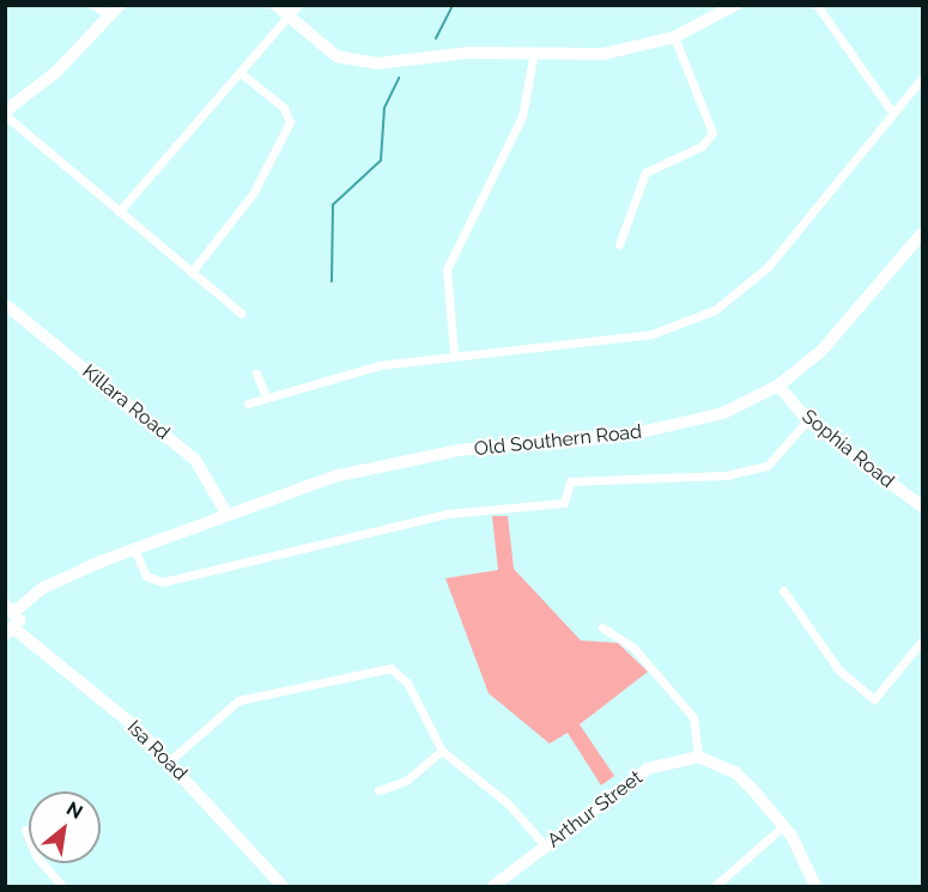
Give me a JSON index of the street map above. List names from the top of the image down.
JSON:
{
  "streets": {
    "street": [
      "Killara Road",
      "Old Southern Road",
      "Sophia Road",
      "Isa Road",
      "Arthur Street"
    ]
  },
  "crossings": [
    ["Killara Road", "Old Southern Road"],
    ["Old Southern Road", "Sophia Road"]
  ],
  "north": "top right"
}
